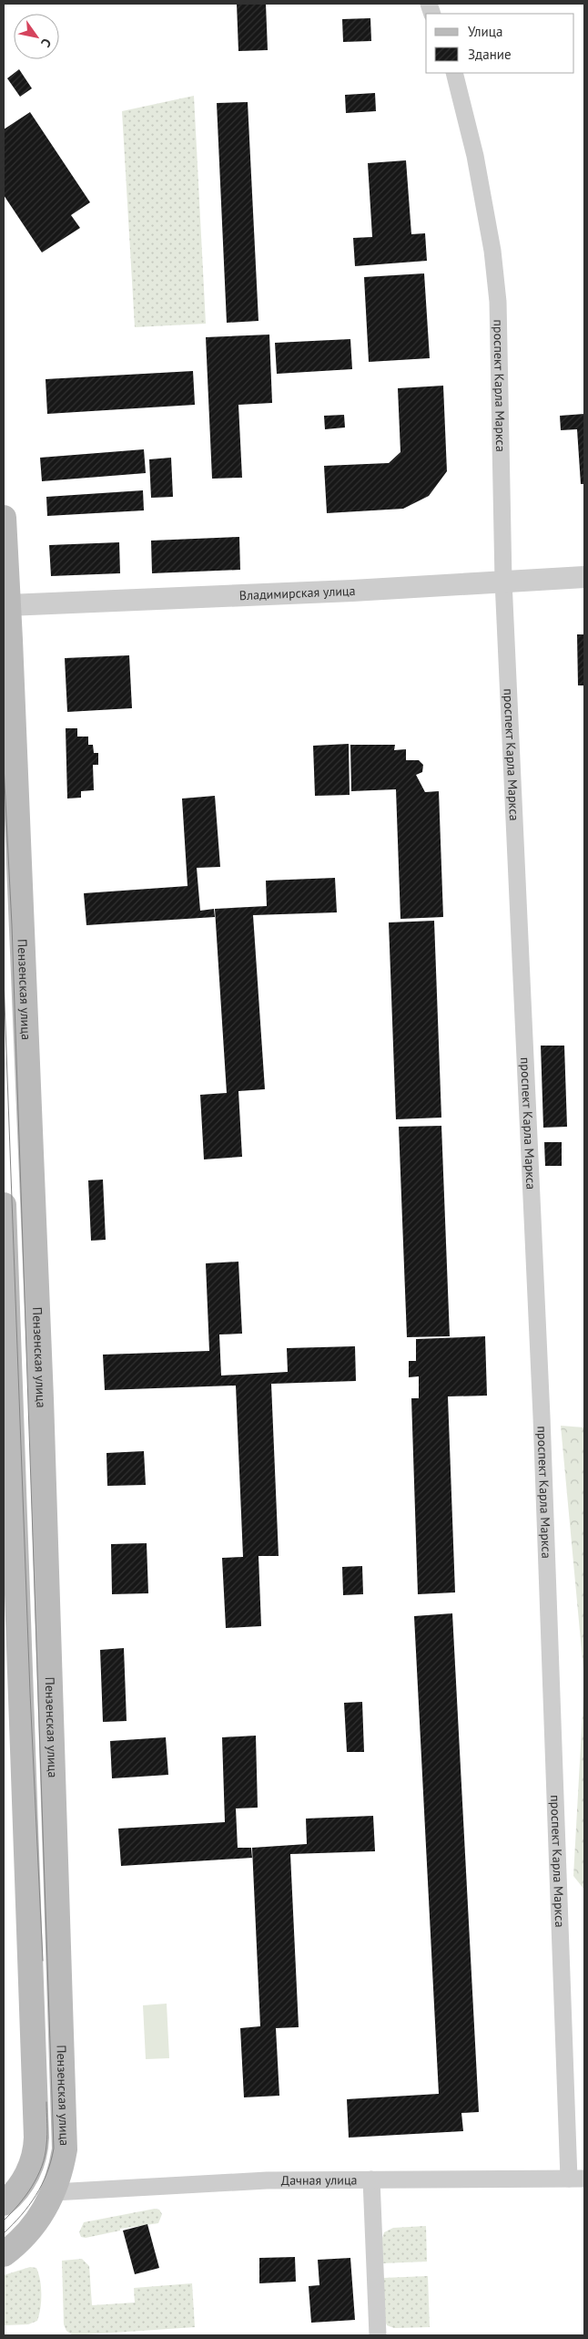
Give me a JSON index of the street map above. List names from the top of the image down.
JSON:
{
  "streets": {
    "main road": ["Пензенская улица"],
    "street": ["проспект Карла Маркса", "Владимирская улица", "Дачная улица"]
  },
  "crossings": [
    ["проспект Карла Маркса", "Владимирская улица"],
    ["проспект Карла Маркса", "Дачная улица"],
    ["Владимирская улица", "Пензенская улица"],
    ["Пензенская улица", "Дачная улица"]
  ],
  "legend": ["Улица", "Здание"],
  "north": "bottom right"
}
